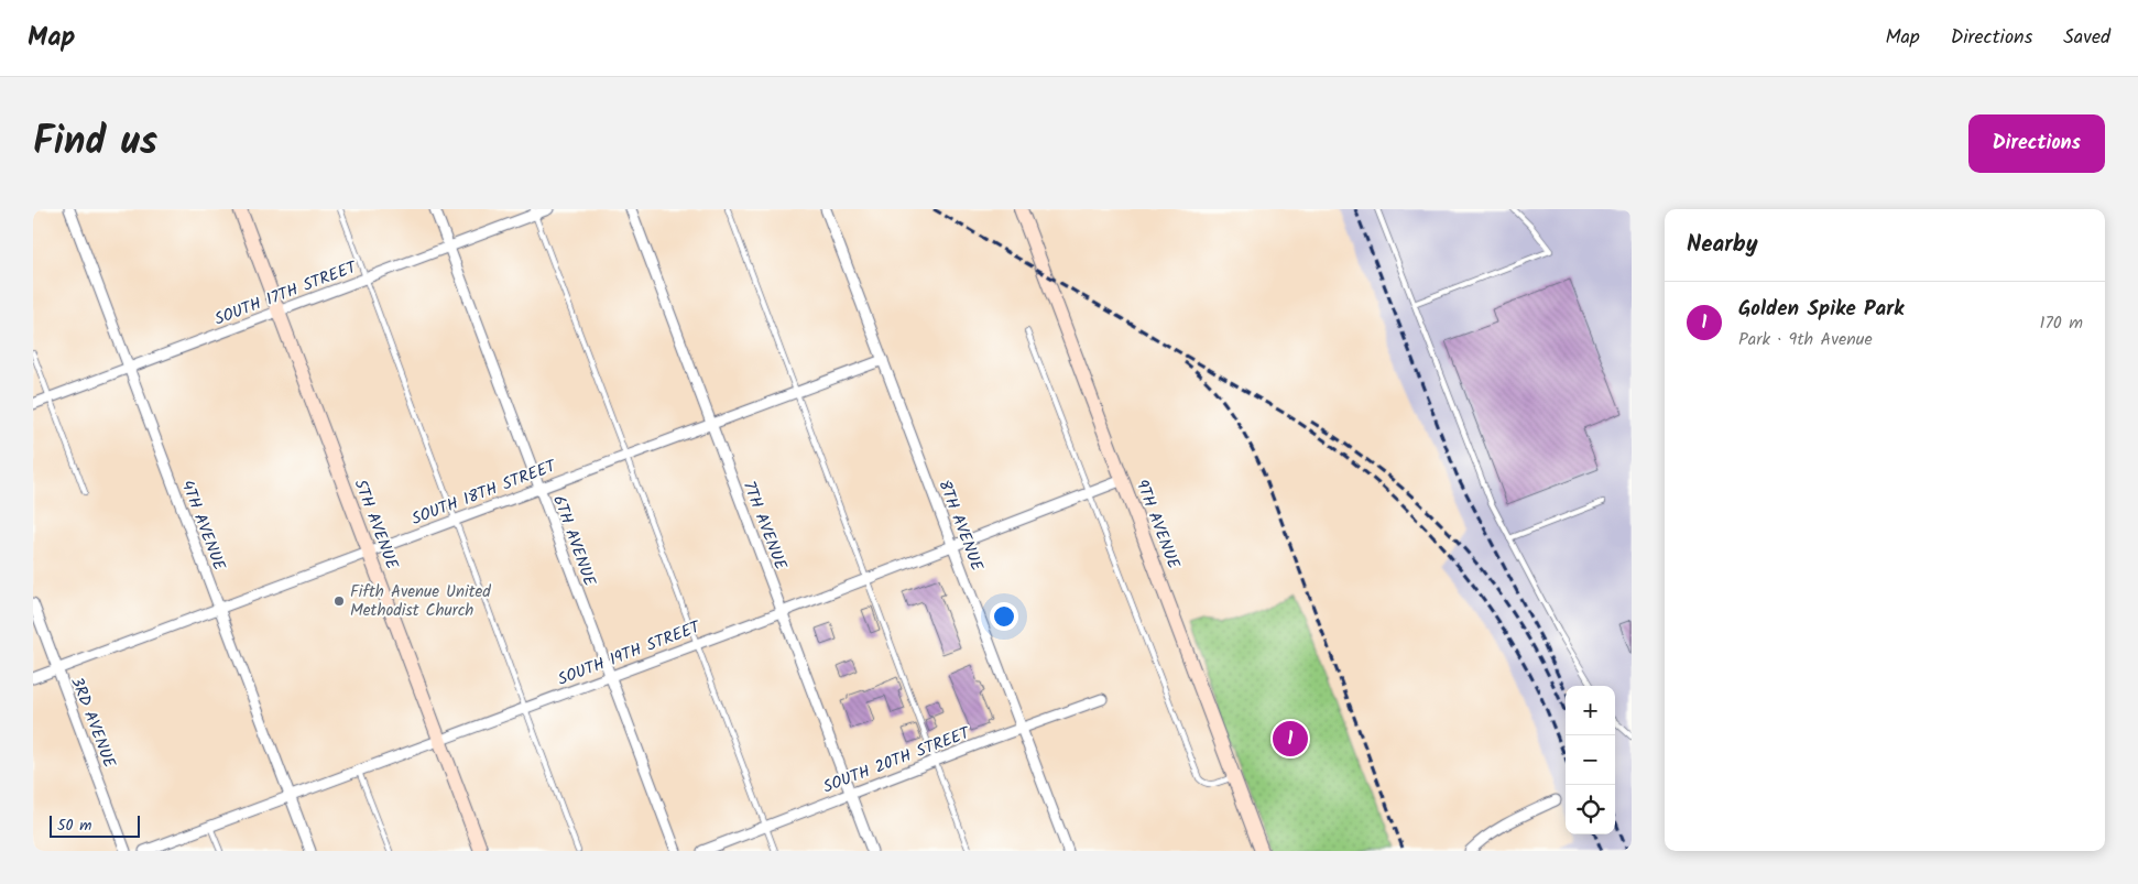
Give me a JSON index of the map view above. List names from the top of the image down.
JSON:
{
  "streets": {
    "street": [
      "SOUTH 17TH STREET",
      "SOUTH 18TH STREET",
      "5TH AVENUE",
      "9TH AVENUE",
      "4TH AVENUE",
      "7TH AVENUE",
      "8TH AVENUE",
      "6TH AVENUE",
      "SOUTH 19TH STREET",
      "3RD AVENUE",
      "SOUTH 20TH STREET"
    ]
  },
  "crossings": [
    ["SOUTH 17TH STREET", "5TH AVENUE"],
    ["SOUTH 17TH STREET", "4TH AVENUE"],
    ["SOUTH 17TH STREET", "6TH AVENUE"],
    ["SOUTH 18TH STREET", "5TH AVENUE"],
    ["SOUTH 18TH STREET", "4TH AVENUE"],
    ["SOUTH 18TH STREET", "7TH AVENUE"],
    ["SOUTH 18TH STREET", "8TH AVENUE"],
    ["SOUTH 18TH STREET", "6TH AVENUE"],
    ["SOUTH 18TH STREET", "3RD AVENUE"],
    ["5TH AVENUE", "SOUTH 19TH STREET"],
    ["9TH AVENUE", "SOUTH 19TH STREET"],
    ["4TH AVENUE", "SOUTH 19TH STREET"],
    ["7TH AVENUE", "SOUTH 19TH STREET"],
    ["7TH AVENUE", "SOUTH 20TH STREET"],
    ["8TH AVENUE", "SOUTH 19TH STREET"],
    ["8TH AVENUE", "SOUTH 20TH STREET"],
    ["6TH AVENUE", "SOUTH 19TH STREET"]
  ],
  "places": ["Fifth Avenue United Methodist Church"],
  "scale_bar": "50 m",
  "page": {
    "header": "Map",
    "nav": ["Map", "Directions", "Saved"],
    "title": "Find us",
    "buttons": "Directions",
    "heading": "Nearby",
    "list": [
      {
        "mark": "1",
        "name": "Golden Spike Park",
        "note": "Park · 9th Avenue",
        "value": "170 m"
      }
    ],
    "map_buttons": ["+", "−"],
    "pins": "1",
    "scale": "50 m"
  }
}
